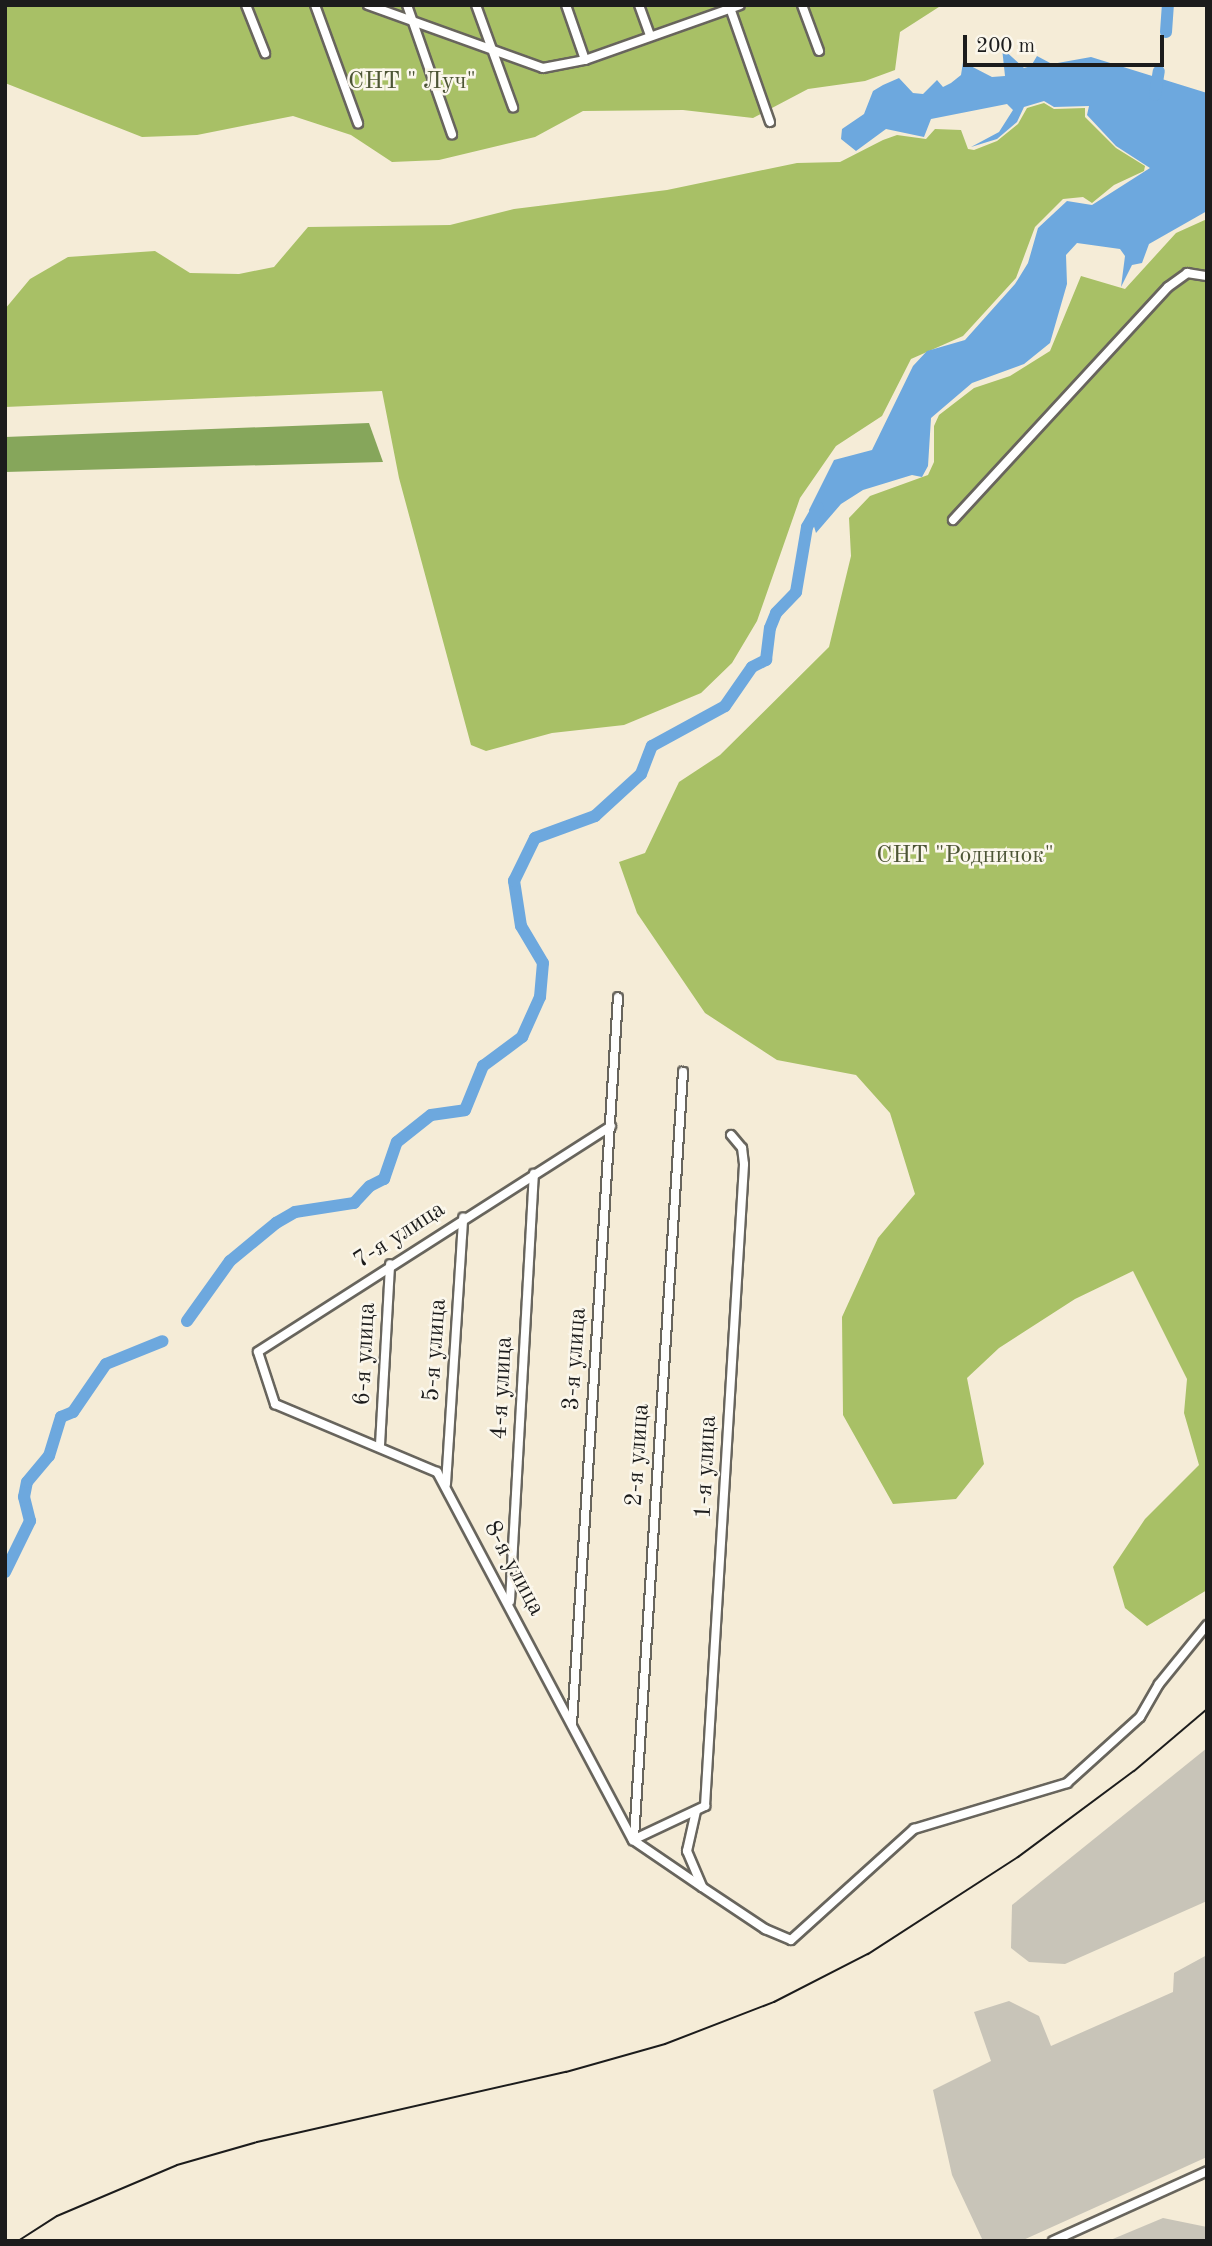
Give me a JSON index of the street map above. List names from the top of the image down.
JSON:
{
  "streets": {
    "street": [
      "7-я улица",
      "5-я улица",
      "6-я улица",
      "3-я улица",
      "4-я улица",
      "2-я улица",
      "1-я улица",
      "8-я улица"
    ]
  },
  "crossings": [
    ["7-я улица", "5-я улица"],
    ["7-я улица", "6-я улица"],
    ["7-я улица", "3-я улица"],
    ["7-я улица", "4-я улица"],
    ["7-я улица", "8-я улица"],
    ["5-я улица", "8-я улица"],
    ["6-я улица", "8-я улица"],
    ["3-я улица", "8-я улица"],
    ["4-я улица", "8-я улица"],
    ["2-я улица", "8-я улица"]
  ],
  "parks": ["СНТ \" Луч\"", "СНТ \"Родничок\""],
  "scale_bar": "200 m"
}
